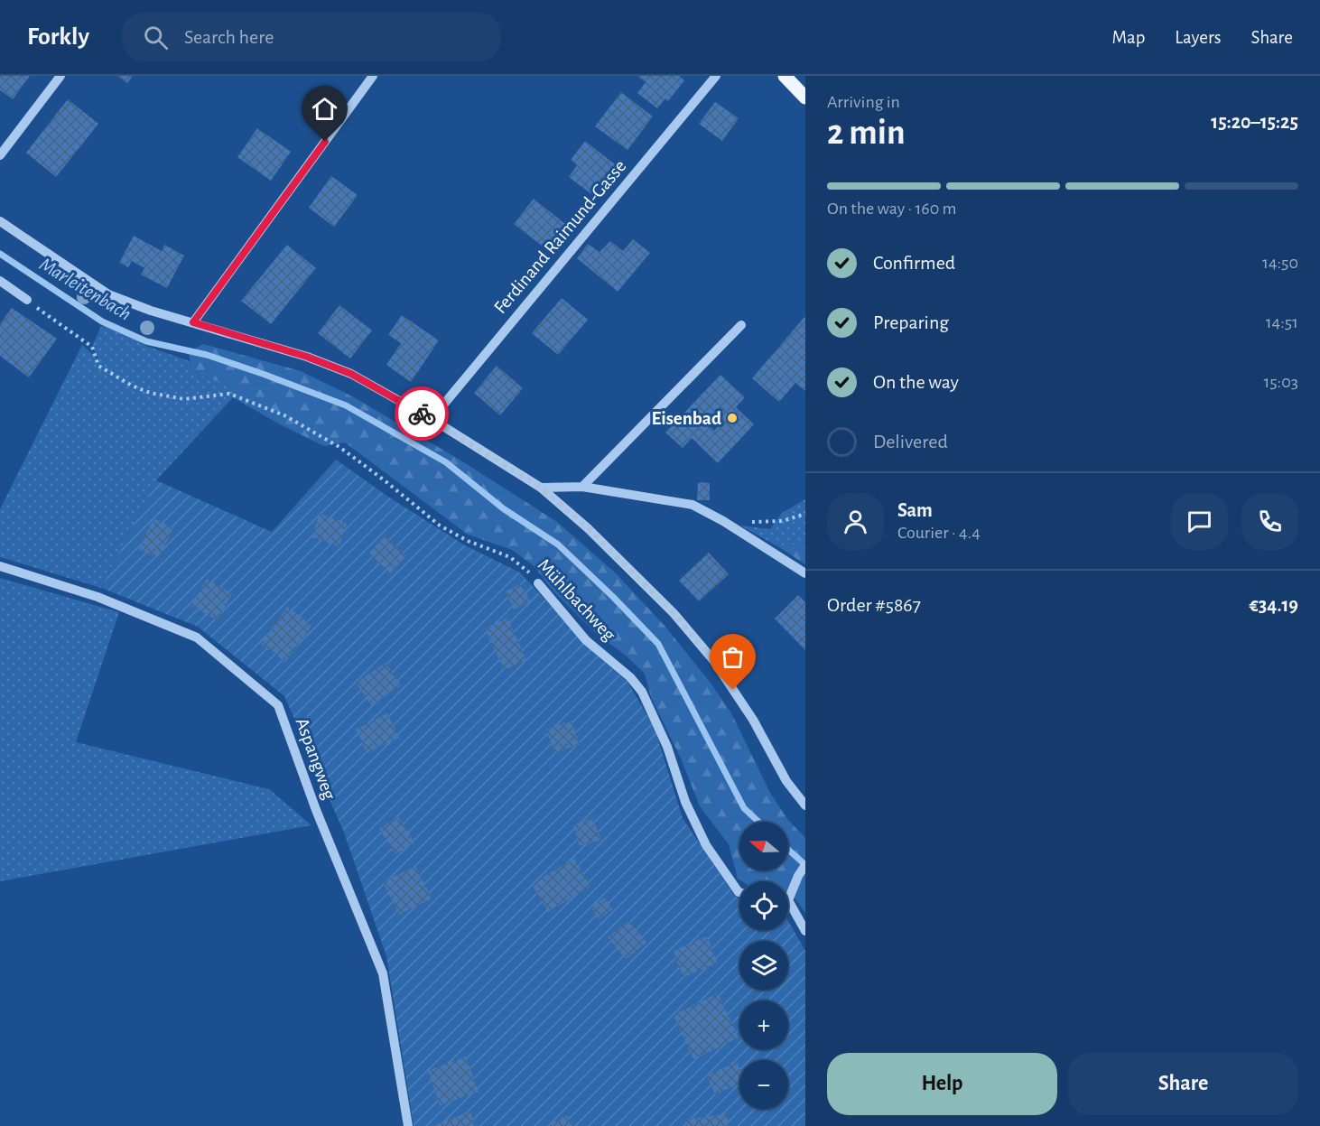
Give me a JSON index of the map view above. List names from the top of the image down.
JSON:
{
  "streets": {
    "street": ["Ferdinand Raimund-Gasse", "Mühlbachweg", "Aspangweg"]
  },
  "water": ["Marleitenbach"],
  "places": ["Eisenbad"],
  "north": "left",
  "page": {
    "header": "Forkly",
    "search": "Search here",
    "nav": ["Map", "Layers", "Share"],
    "heading": ["2 min", "Arriving in", "15:20–15:25"],
    "panel": [
      "Sam",
      "Courier · 4.4",
      "Order #5867",
      "€34.19"
    ],
    "bar": "On the way · 160 m",
    "list": [
      ["Confirmed", "14:50"],
      ["Preparing", "14:51"],
      ["On the way", "15:03"],
      "Delivered"
    ],
    "map_buttons": ["+", "−"],
    "buttons": ["Help", "Share"]
  }
}
